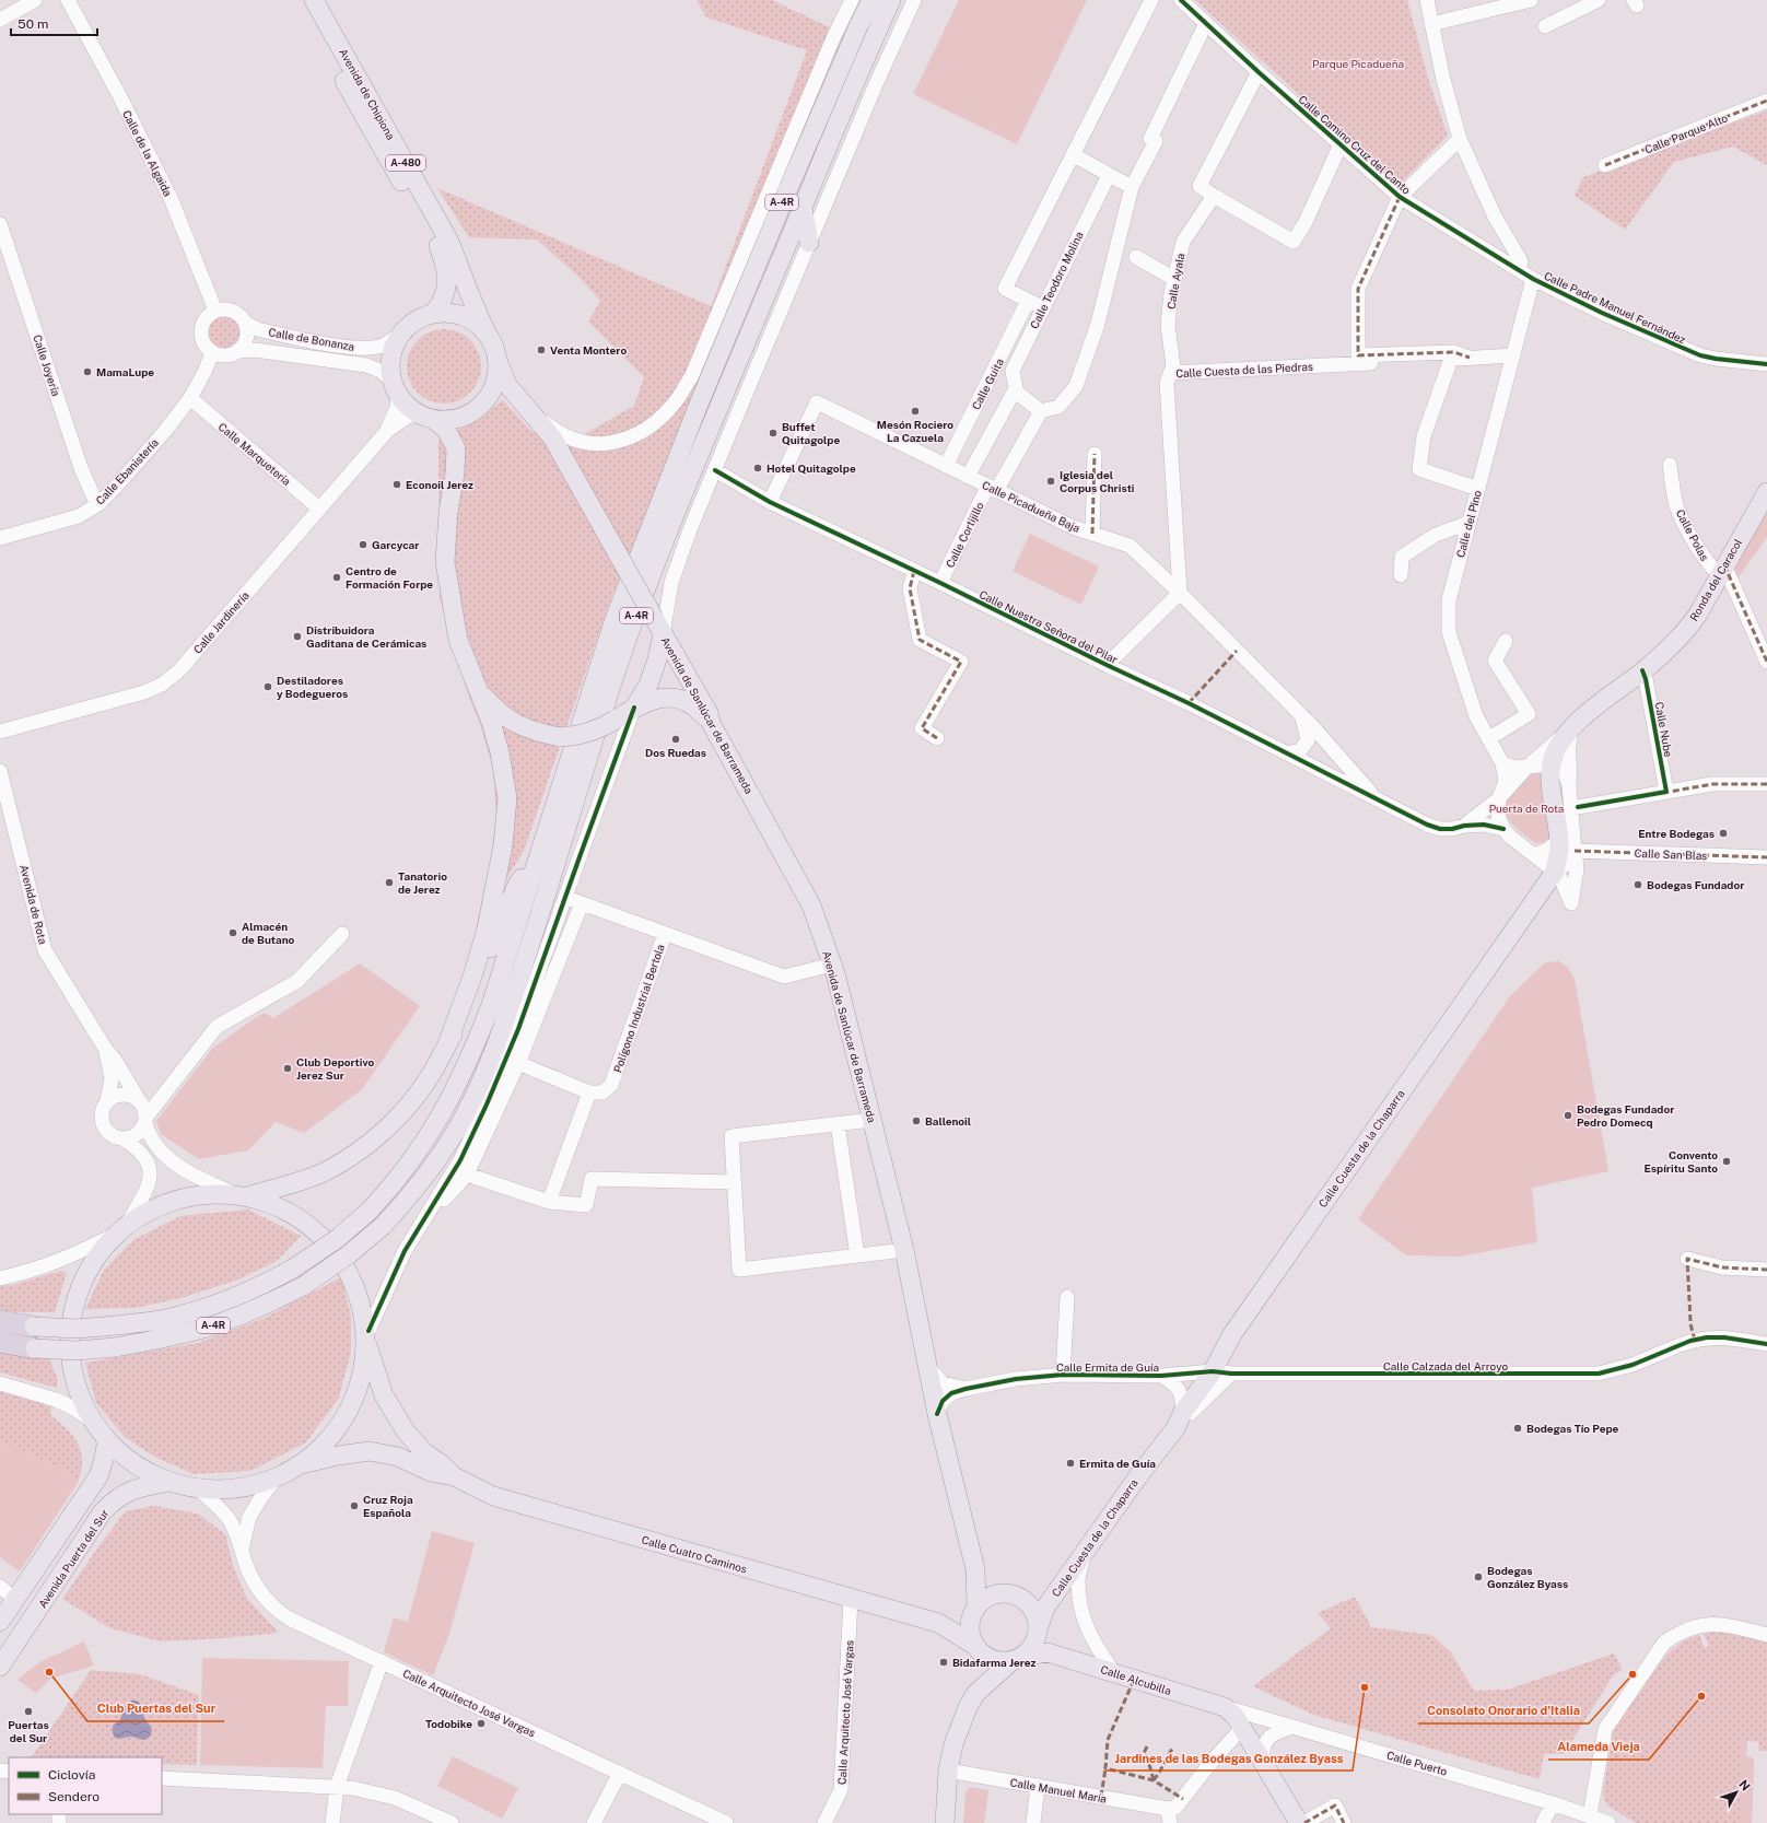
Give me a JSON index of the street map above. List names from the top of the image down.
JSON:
{
  "streets": {
    "highway": ["A-4R"],
    "main road": [
      "Avenida de Chipiona",
      "A-480",
      "Ronda del Caracol",
      "Avenida de Sanlúcar de Barrameda",
      "Calle Cuesta de la Chaparra",
      "Calle Cuatro Caminos",
      "Avenida Puerta del Sur",
      "Calle Alcubilla"
    ],
    "street": [
      "Calle Parque Alto",
      "Calle Camino Cruz del Canto",
      "Calle de la Algaida",
      "Calle Teodoro Molina",
      "Calle Ayala",
      "Calle Padre Manuel Fernández",
      "Calle de Bonanza",
      "Calle Joyería",
      "Calle Cuesta de las Piedras",
      "Calle Guita",
      "Calle Marquetería",
      "Calle Ebanistería",
      "Calle Picadueña Baja",
      "Calle del Pino",
      "Calle Cortijillo",
      "Calle Polas",
      "Calle Jardinería",
      "Calle Nuestra Señora del Pilar",
      "Calle Nube",
      "Calle San Blas",
      "Avenida de Rota",
      "Polígono Industrial Bertola",
      "Calle Calzada del Arroyo",
      "Calle Ermita de Guía",
      "Calle Arquitecto José Vargas",
      "Calle Puerto",
      "Calle Manuel María"
    ]
  },
  "crossings": [
    ["Avenida de Chipiona", "Calle de Bonanza"],
    ["Avenida de Chipiona", "Calle Jardinería"],
    ["Avenida de Chipiona", "Avenida de Sanlúcar de Barrameda"],
    ["Calle Camino Cruz del Canto", "Calle Padre Manuel Fernández"],
    ["Calle Camino Cruz del Canto", "Calle del Pino"],
    ["Calle de la Algaida", "Calle de Bonanza"],
    ["Calle de la Algaida", "Calle Ebanistería"],
    ["Calle Ayala", "Calle Cuesta de las Piedras"],
    ["Calle Padre Manuel Fernández", "Calle del Pino"],
    ["Calle de Bonanza", "Calle Ebanistería"],
    ["Calle de Bonanza", "Calle Jardinería"],
    ["Calle de Bonanza", "Avenida de Sanlúcar de Barrameda"],
    ["Calle Joyería", "Calle Ebanistería"],
    ["Calle Cuesta de las Piedras", "Calle Picadueña Baja"],
    ["Calle Cuesta de las Piedras", "Calle del Pino"],
    ["Calle Guita", "Calle Picadueña Baja"],
    ["Calle Marquetería", "Calle Ebanistería"],
    ["Calle Marquetería", "Calle Jardinería"],
    ["Calle Picadueña Baja", "Calle Cortijillo"],
    ["Calle Picadueña Baja", "Calle Nuestra Señora del Pilar"],
    ["Calle Cortijillo", "Calle Nuestra Señora del Pilar"],
    ["Calle Polas", "Ronda del Caracol"],
    ["Ronda del Caracol", "Calle Nube"],
    ["Ronda del Caracol", "Calle Cuesta de la Chaparra"],
    ["Calle Jardinería", "Avenida de Sanlúcar de Barrameda"],
    ["Avenida de Sanlúcar de Barrameda", "Polígono Industrial Bertola"],
    ["Avenida de Sanlúcar de Barrameda", "Calle Cuesta de la Chaparra"],
    ["Avenida de Sanlúcar de Barrameda", "Calle Ermita de Guía"],
    ["Avenida de Sanlúcar de Barrameda", "Calle Cuatro Caminos"],
    ["Avenida de Sanlúcar de Barrameda", "Calle Alcubilla"],
    ["Avenida de Rota", "Calle Cuatro Caminos"],
    ["Calle Cuesta de la Chaparra", "Calle Calzada del Arroyo"],
    ["Calle Cuesta de la Chaparra", "Calle Ermita de Guía"],
    ["Calle Cuesta de la Chaparra", "Calle Cuatro Caminos"],
    ["Calle Cuesta de la Chaparra", "Calle Alcubilla"],
    ["Calle Calzada del Arroyo", "Calle Ermita de Guía"],
    ["Calle Cuatro Caminos", "Calle Alcubilla"],
    ["Calle Cuatro Caminos", "Calle Arquitecto José Vargas"],
    ["Calle Alcubilla", "Calle Puerto"]
  ],
  "parks": ["Parque Picadueña", "Puerta de Rota"],
  "places": [
    "Venta Montero",
    "MamaLupe",
    "Mesón Rociero La Cazuela",
    "Buffet Quitagolpe",
    "Hotel Quitagolpe",
    "Iglesia del Corpus Christi",
    "Econoil Jerez",
    "Garcycar",
    "Centro de Formación Forpe",
    "Distribuidora Gaditana de Cerámicas",
    "Destiladores y Bodegueros",
    "Dos Ruedas",
    "Entre Bodegas",
    "Tanatorio de Jerez",
    "Bodegas Fundador",
    "Almacén de Butano",
    "Club Deportivo Jerez Sur",
    "Bodegas Fundador Pedro Domecq",
    "Ballenoil",
    "Convento Espíritu Santo",
    "Bodegas Tío Pepe",
    "Ermita de Guía",
    "Cruz Roja Española",
    "Bodegas González Byass",
    "Bidafarma Jerez",
    "Club Puertas del Sur",
    "Consolato Onorario d'Italia",
    "Jardines de las Bodegas González Byass",
    "Alameda Vieja",
    "Puertas del Sur",
    "Todobike"
  ],
  "legend": ["Ciclovía", "Sendero"],
  "scale_bar": "50 m",
  "north": "top right"
}
